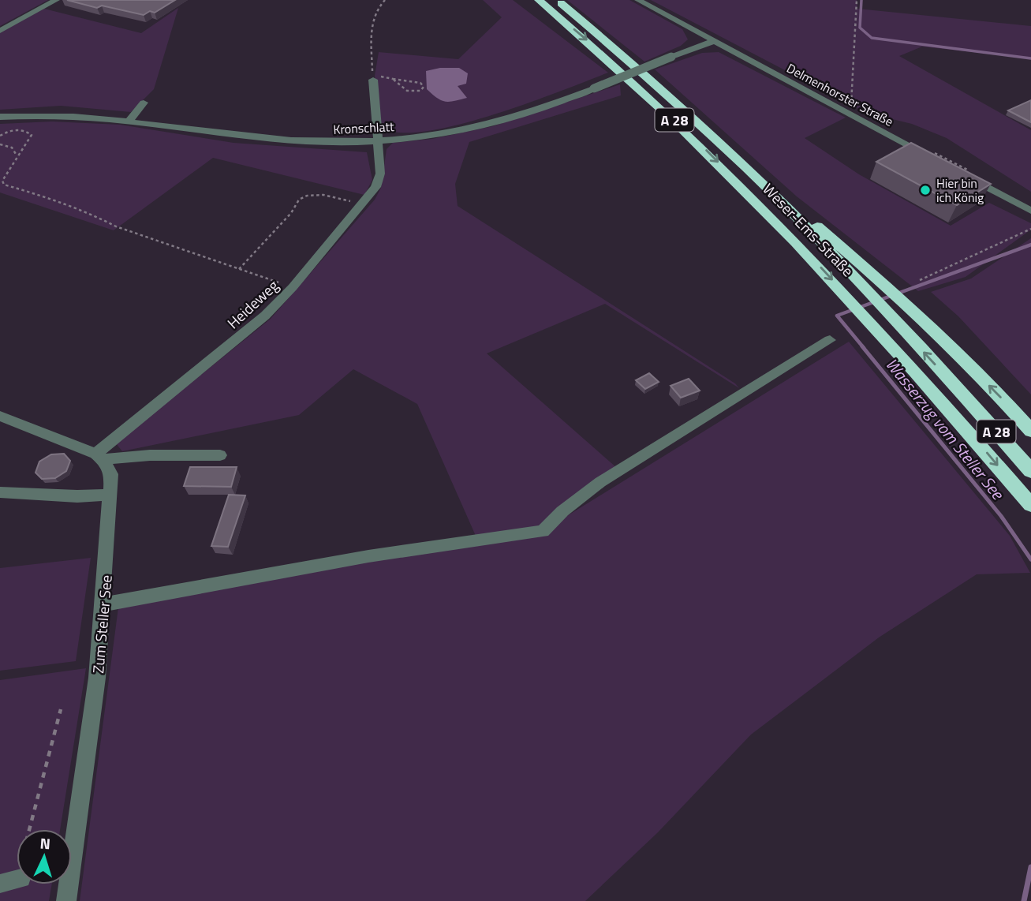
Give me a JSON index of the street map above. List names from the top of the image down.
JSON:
{
  "streets": {
    "highway": ["A 28", "Weser-Ems-Straße"],
    "street": [
      "Delmenhorster Straße",
      "Kronschlatt",
      "Heideweg",
      "Zum Steller See"
    ]
  },
  "crossings": [
    ["Delmenhorster Straße", "Kronschlatt"],
    ["Kronschlatt", "Heideweg"],
    ["Heideweg", "Zum Steller See"]
  ],
  "water": ["Wasserzug vom Steller See"],
  "places": ["Hier bin ich König"],
  "north": "top"
}
